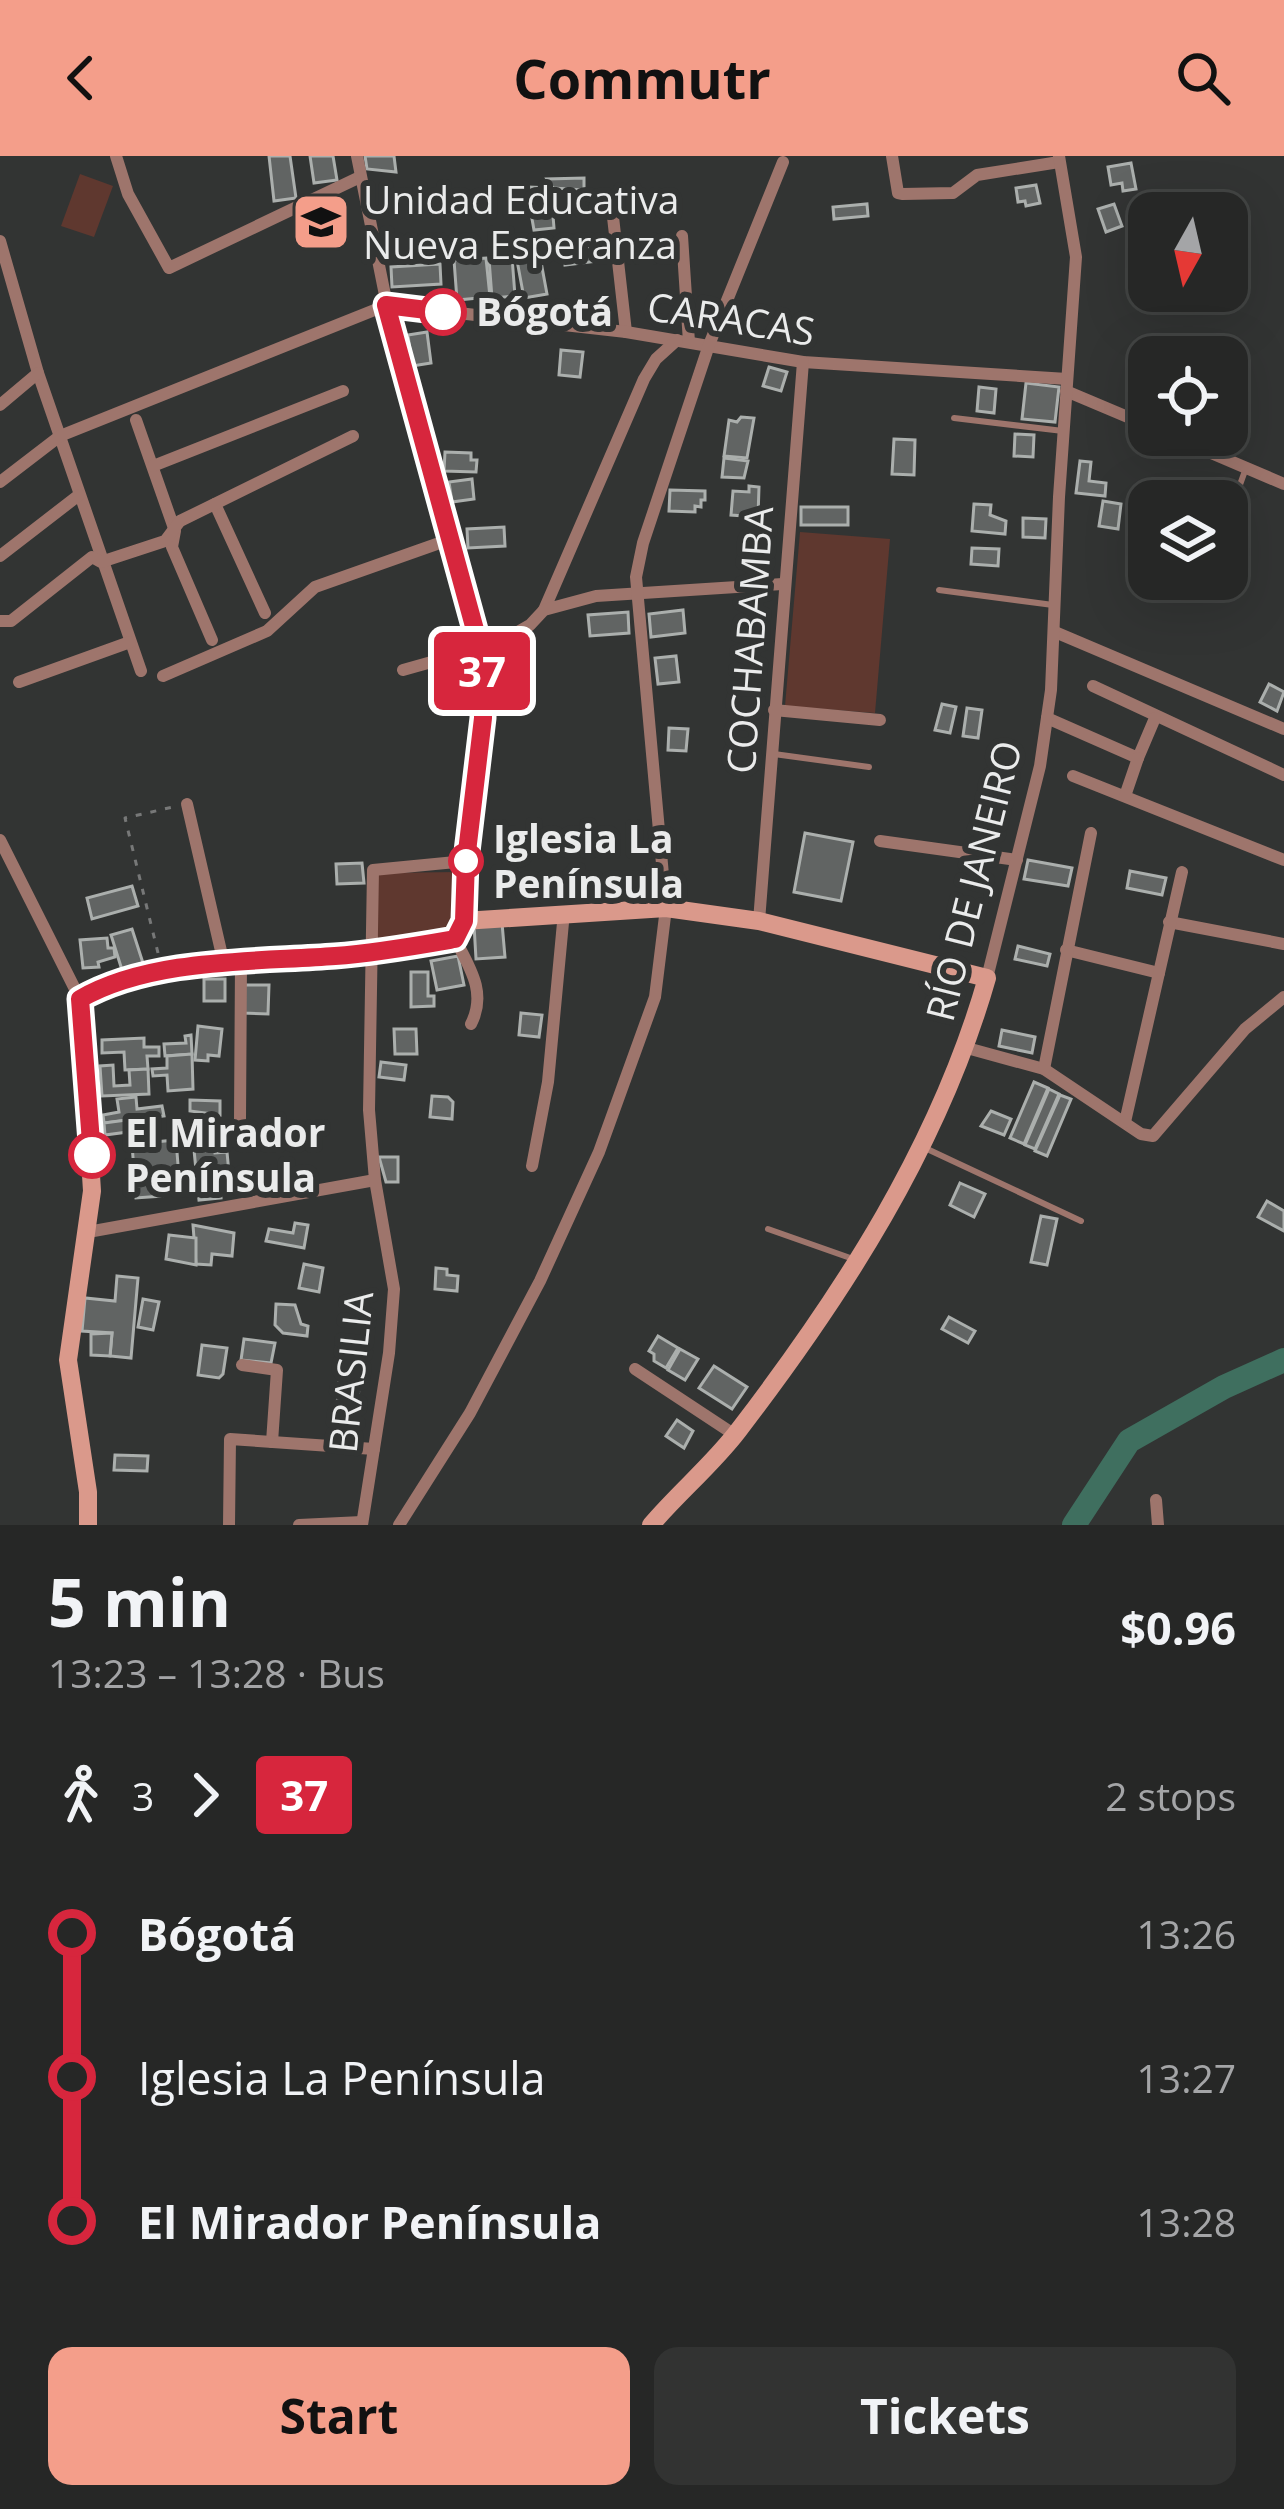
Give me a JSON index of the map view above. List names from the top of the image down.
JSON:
{
  "streets": {
    "street": [
      "CARACAS",
      "COCHABAMBA",
      "RÍO DE JANEIRO",
      "BRASILIA"
    ]
  },
  "crossings": [
    ["CARACAS", "COCHABAMBA"],
    ["CARACAS", "RÍO DE JANEIRO"]
  ],
  "places": {
    "school or university": ["Unidad Educativa Nueva Esperanza"],
    "other": ["Bógotá", "Iglesia La Península", "El Mirador Península"]
  },
  "lines": ["bus line 37"],
  "north": "bottom",
  "page": {
    "header": "Commutr",
    "on_map": "37",
    "heading": ["5 min", "13:23 – 13:28 · Bus", "$0.96"],
    "legs": ["3", "37", "2 stops"],
    "list": [
      {
        "name": "Bógotá",
        "value": "13:26"
      },
      {
        "name": "Iglesia La Península",
        "value": "13:27"
      },
      {
        "name": "El Mirador Península",
        "value": "13:28"
      }
    ],
    "buttons": ["Start", "Tickets"]
  }
}
